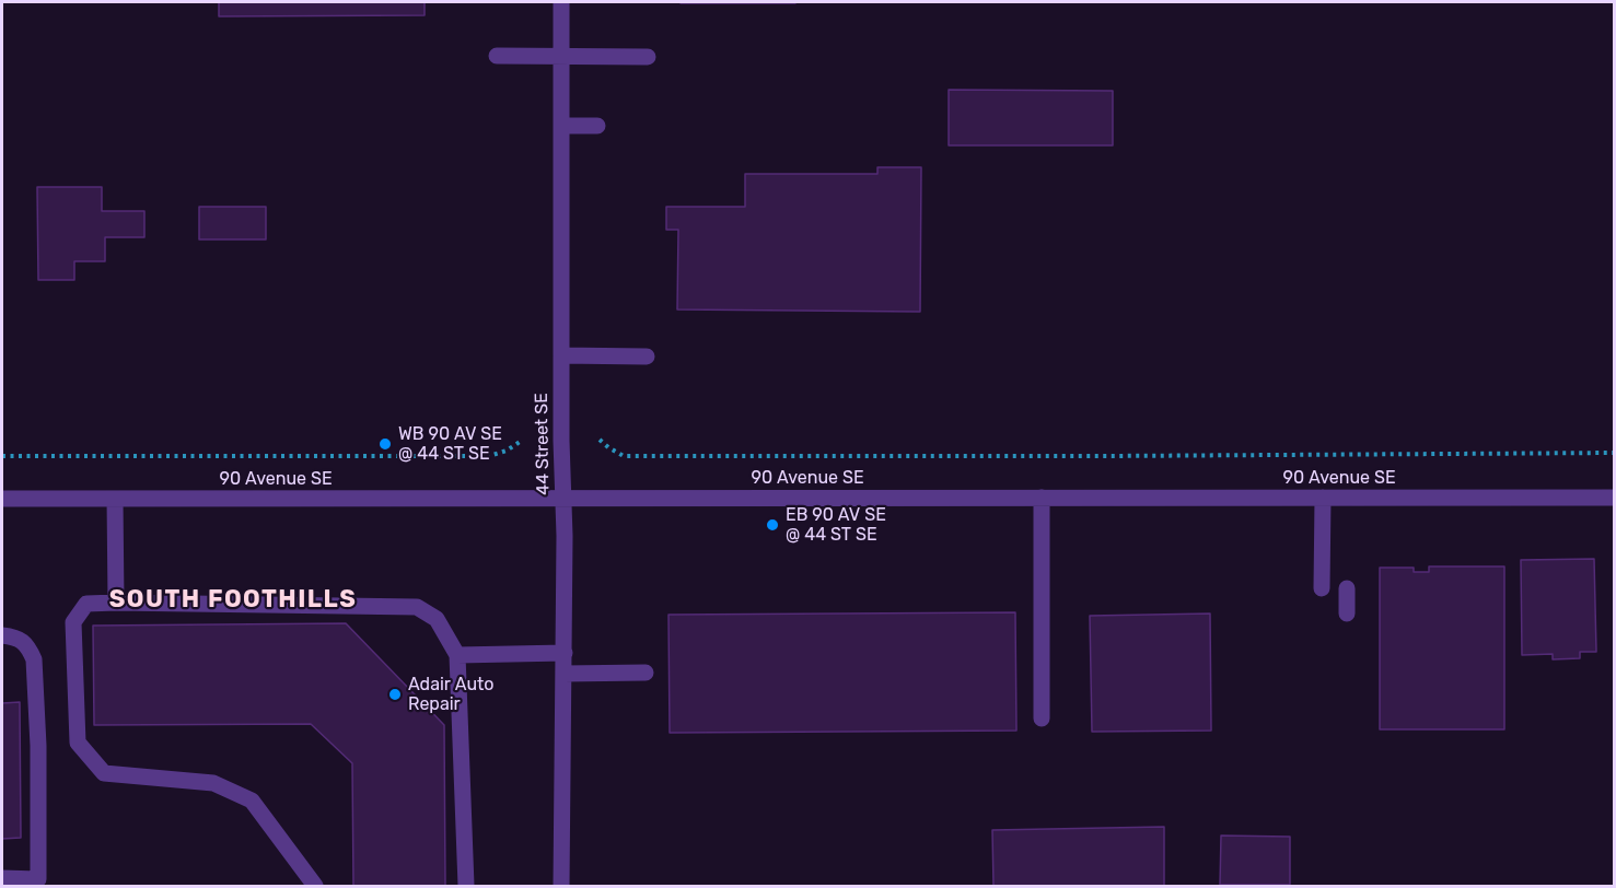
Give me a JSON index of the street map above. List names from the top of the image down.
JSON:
{
  "streets": {
    "street": ["44 Street SE", "90 Avenue SE"]
  },
  "crossings": [
    ["44 Street SE", "90 Avenue SE"]
  ],
  "districts": ["SOUTH FOOTHILLS"],
  "places": ["WB 90 AV SE @ 44 ST SE", "EB 90 AV SE @ 44 ST SE", "Adair Auto Repair"]
}
